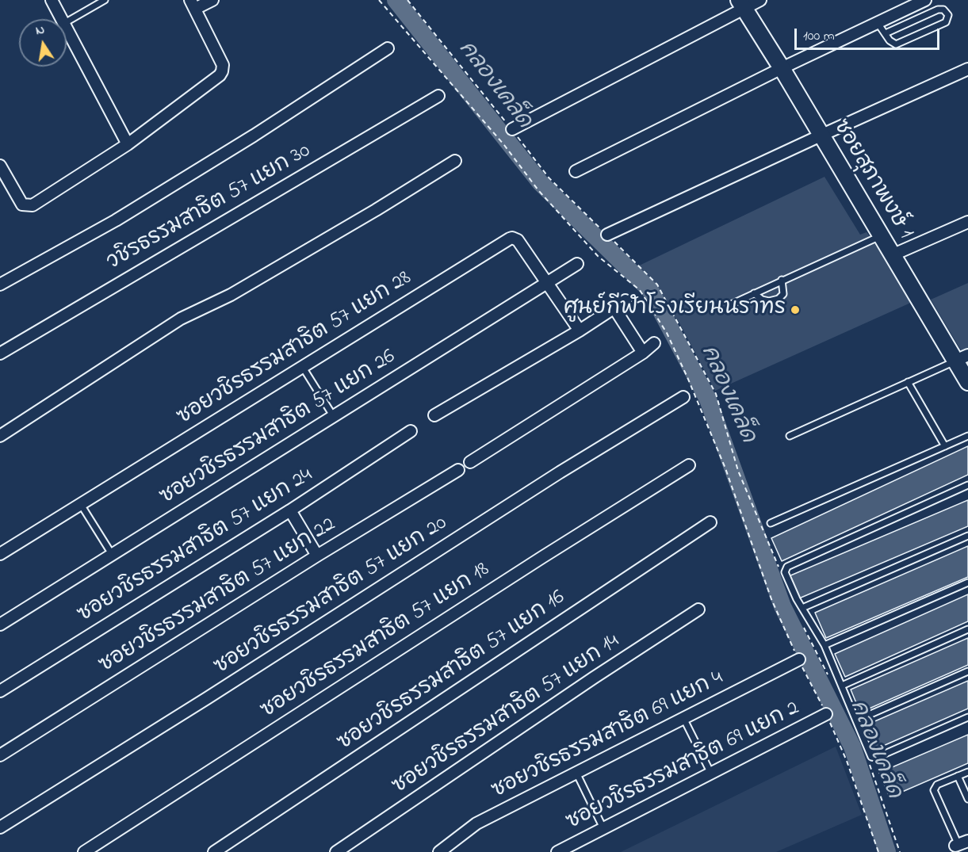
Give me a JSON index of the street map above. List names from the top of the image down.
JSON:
{
  "streets": {
    "street": [
      "ซอยสุภาพงษ์ 1",
      "วชิรธรรมสาธิต 57 แยก 30",
      "ซอยวชิรธรรมสาธิต 57 แยก 28",
      "ซอยวชิรธรรมสาธิต 57 แยก 26",
      "ซอยวชิรธรรมสาธิต 57 แยก 24",
      "ซอยวชิรธรรมสาธิต 57 แยก 22",
      "ซอยวชิรธรรมสาธิต 57 แยก 20",
      "ซอยวชิรธรรมสาธิต 57 แยก 18",
      "ซอยวชิรธรรมสาธิต 57 แยก 16",
      "ซอยวชิรธรรมสาธิต 57 แยก 14",
      "ซอยวชิรธรรมสาธิต 69 แยก 4",
      "ซอยวชิรธรรมสาธิต 69 แยก 2"
    ]
  },
  "crossings": [
    ["ซอยวชิรธรรมสาธิต 57 แยก 28", "ซอยวชิรธรรมสาธิต 57 แยก 26"]
  ],
  "water": ["คลองเคล็ด"],
  "places": ["ศูนย์กีฬาโรงเรียนนราทร"],
  "scale_bar": "100 m",
  "north": "top"
}
